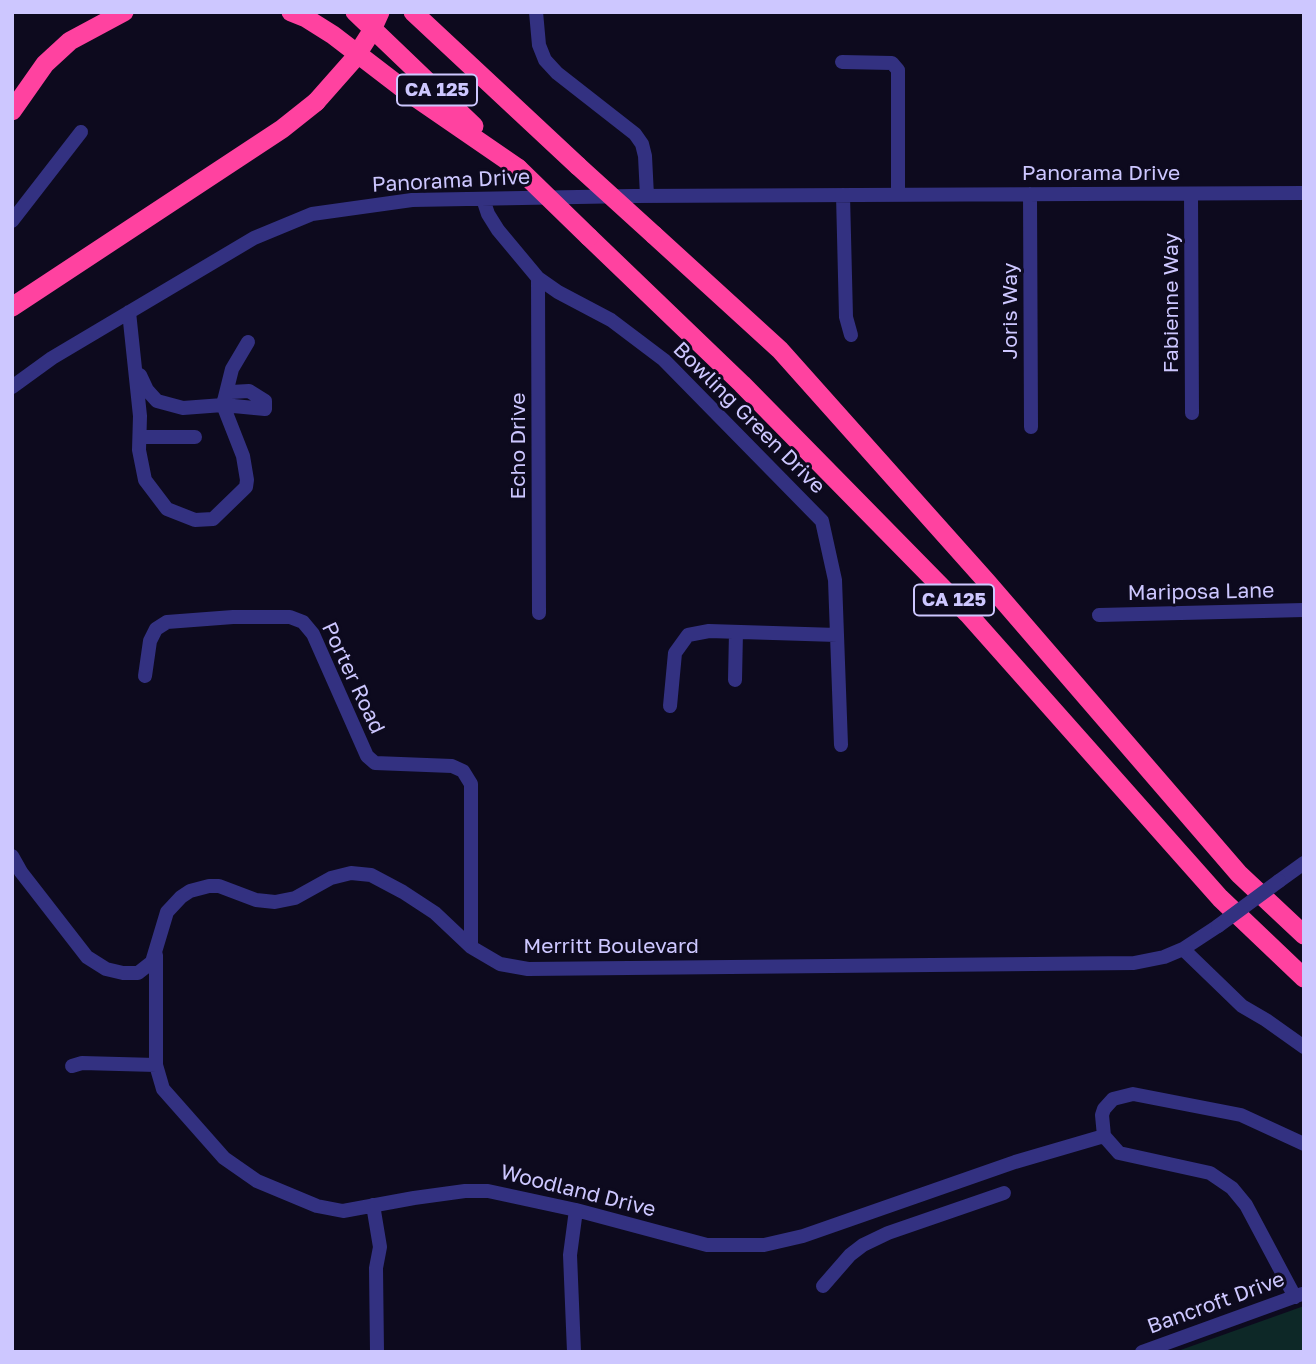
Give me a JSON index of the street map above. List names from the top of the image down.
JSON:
{
  "streets": {
    "highway": ["CA 125"],
    "street": [
      "Panorama Drive",
      "Fabienne Way",
      "Joris Way",
      "Bowling Green Drive",
      "Echo Drive",
      "Mariposa Lane",
      "Porter Road",
      "Merritt Boulevard",
      "Woodland Drive",
      "Bancroft Drive"
    ]
  },
  "crossings": [
    ["Panorama Drive", "Fabienne Way"],
    ["Panorama Drive", "Joris Way"],
    ["Panorama Drive", "Bowling Green Drive"],
    ["Bowling Green Drive", "Echo Drive"],
    ["Porter Road", "Merritt Boulevard"],
    ["Merritt Boulevard", "Woodland Drive"]
  ]
}
